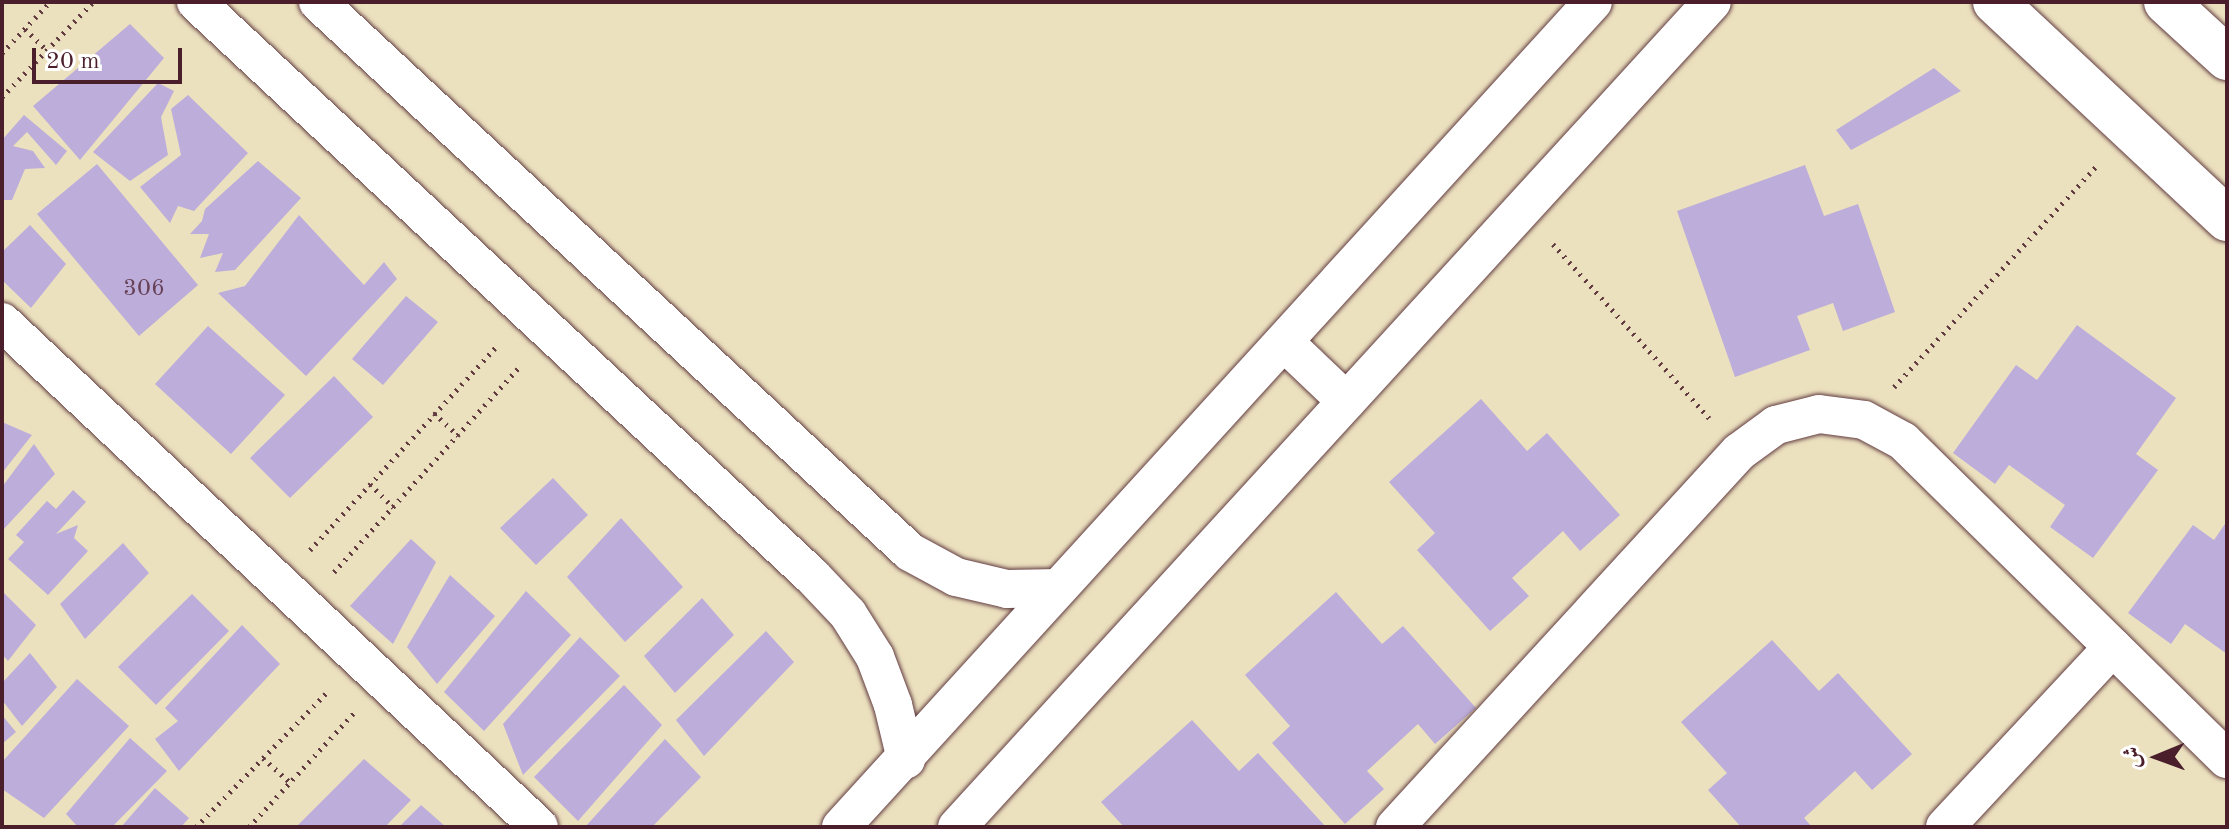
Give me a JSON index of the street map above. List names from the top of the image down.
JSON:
{
  "house_numbers": ["306"],
  "scale_bar": "20 m",
  "north": "left"
}
